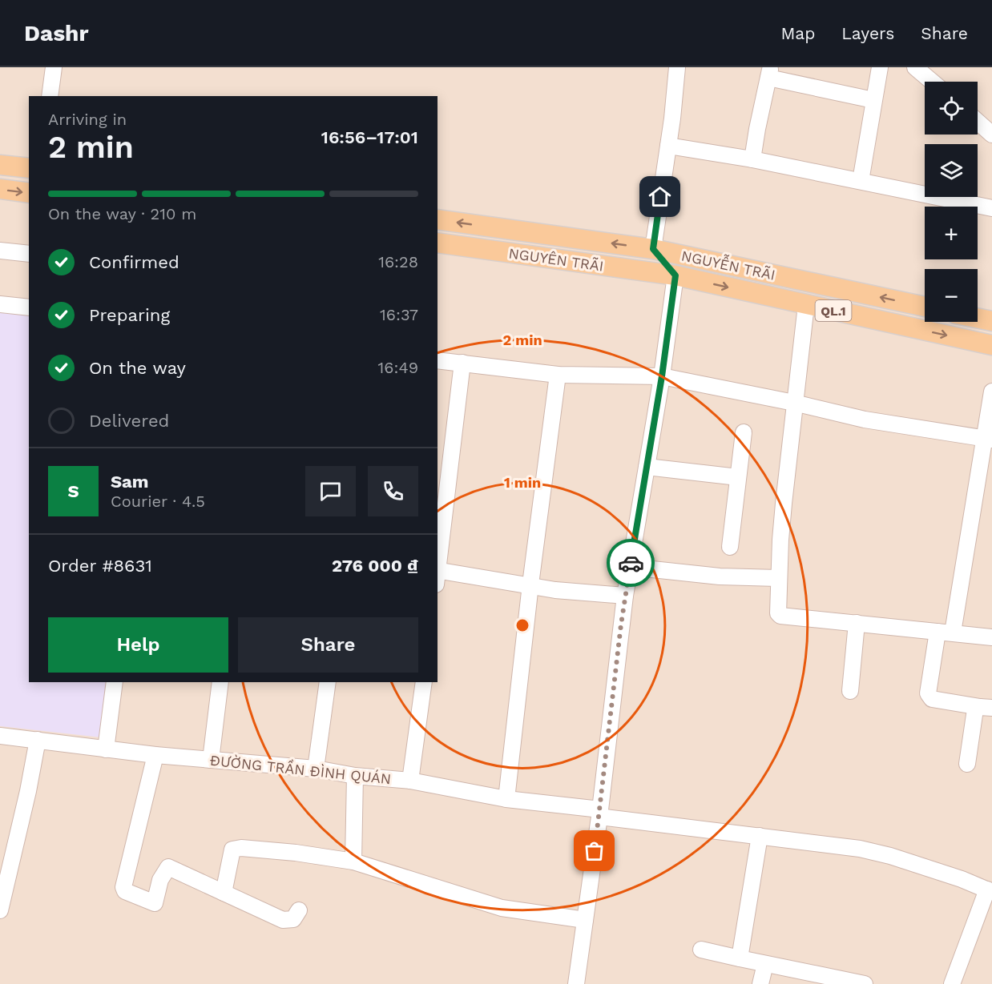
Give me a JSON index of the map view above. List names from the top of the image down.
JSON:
{
  "streets": {
    "main road": ["NGUYÊN TRÃI", "NGUYỄN TRÃI", "QL.1"],
    "street": ["ĐƯỜNG TRẦN ĐÌNH QUÁN"]
  },
  "crossings": [
    ["NGUYÊN TRÃI", "NGUYỄN TRÃI"]
  ],
  "page": {
    "header": "Dashr",
    "nav": ["Map", "Layers", "Share"],
    "map_buttons": ["+", "−"],
    "heading": ["2 min", "Arriving in", "16:56–17:01"],
    "panel": [
      "Sam",
      "Courier · 4.5",
      "Order #8631",
      "276 000 ₫"
    ],
    "bar": "On the way · 210 m",
    "list": [
      ["Confirmed", "16:28"],
      ["Preparing", "16:37"],
      ["On the way", "16:49"],
      "Delivered"
    ],
    "round": "S",
    "buttons": ["Help", "Share"]
  },
  "rings": ["2 min", "1 min"]
}
